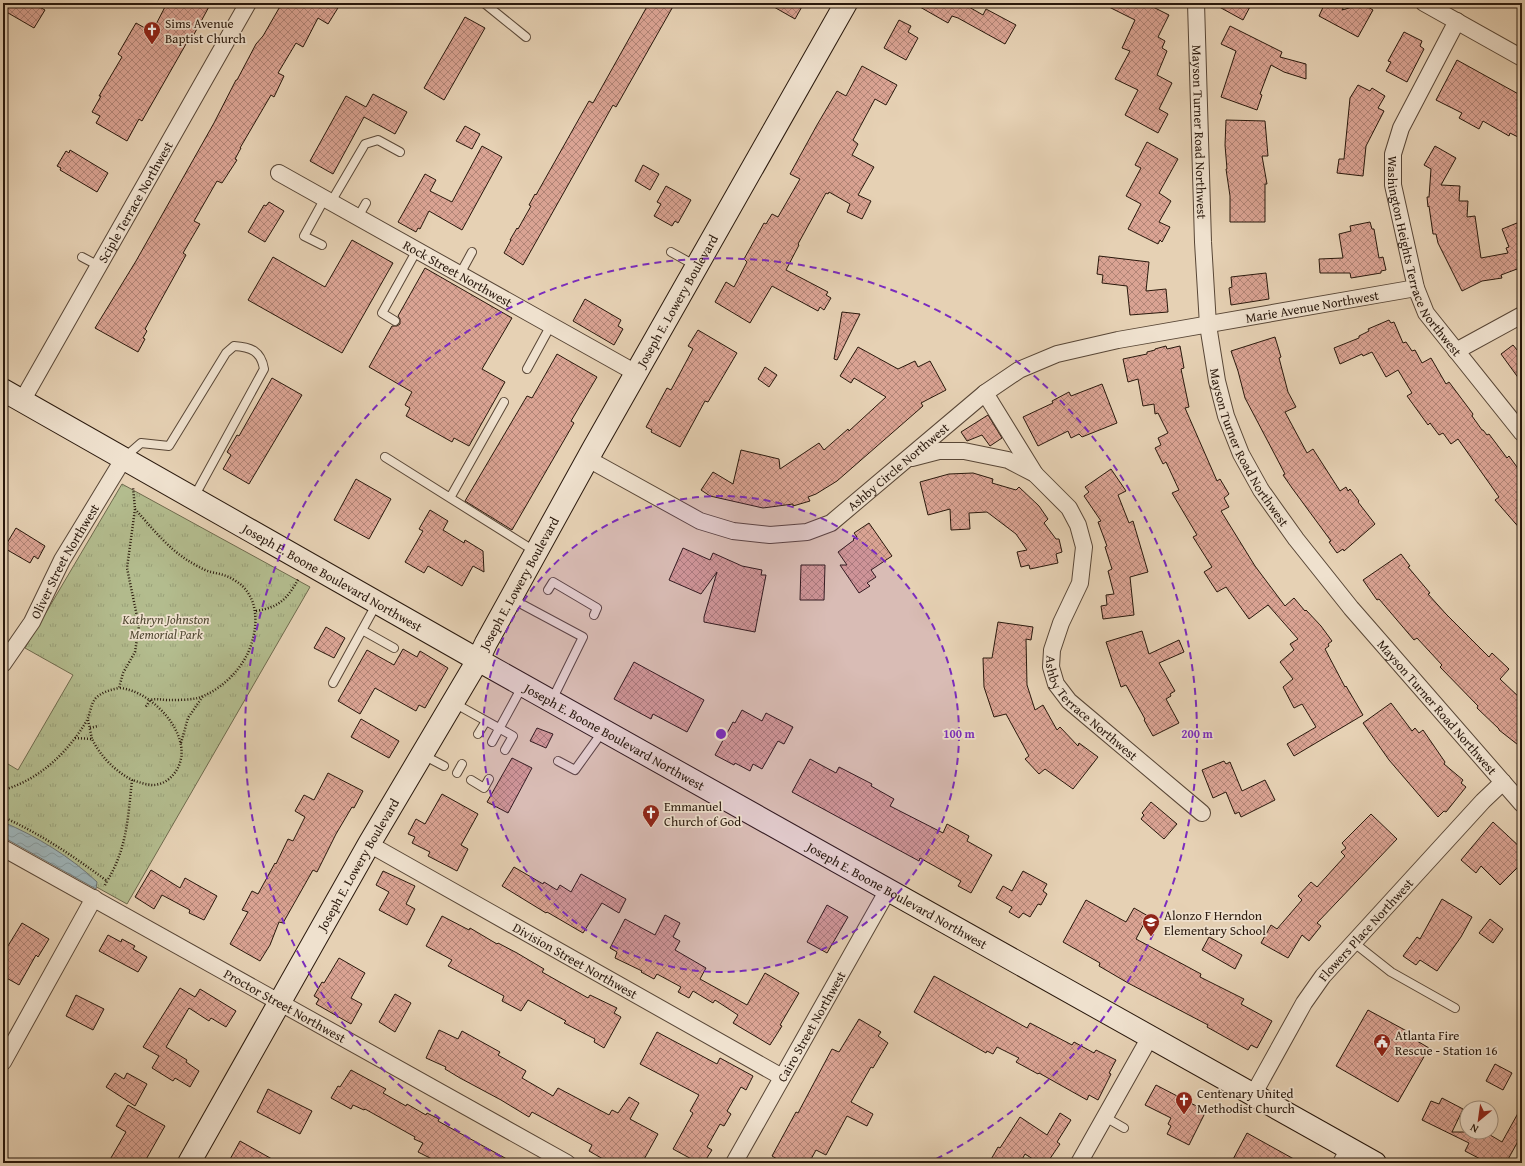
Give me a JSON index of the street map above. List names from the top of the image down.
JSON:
{
  "streets": {
    "main road": ["Joseph E. Lowery Boulevard", "Joseph E. Boone Boulevard Northwest"],
    "street": [
      "Mayson Turner Road Northwest",
      "Sciple Terrace Northwest",
      "Washington Heights Terrace Northwest",
      "Rock Street Northwest",
      "Marie Avenue Northwest",
      "Ashby Circle Northwest",
      "Oliver Street Northwest",
      "Ashby Terrace Northwest",
      "Flowers Place Northwest",
      "Division Street Northwest",
      "Proctor Street Northwest",
      "Cairo Street Northwest"
    ]
  },
  "crossings": [
    ["Mayson Turner Road Northwest", "Marie Avenue Northwest"],
    ["Mayson Turner Road Northwest", "Ashby Circle Northwest"],
    ["Mayson Turner Road Northwest", "Flowers Place Northwest"],
    ["Sciple Terrace Northwest", "Joseph E. Boone Boulevard Northwest"],
    ["Washington Heights Terrace Northwest", "Marie Avenue Northwest"],
    ["Rock Street Northwest", "Joseph E. Lowery Boulevard"],
    ["Joseph E. Lowery Boulevard", "Ashby Circle Northwest"],
    ["Joseph E. Lowery Boulevard", "Joseph E. Boone Boulevard Northwest"],
    ["Joseph E. Lowery Boulevard", "Division Street Northwest"],
    ["Joseph E. Lowery Boulevard", "Proctor Street Northwest"],
    ["Marie Avenue Northwest", "Ashby Circle Northwest"],
    ["Ashby Circle Northwest", "Ashby Terrace Northwest"],
    ["Oliver Street Northwest", "Joseph E. Boone Boulevard Northwest"],
    ["Joseph E. Boone Boulevard Northwest", "Flowers Place Northwest"],
    ["Joseph E. Boone Boulevard Northwest", "Cairo Street Northwest"],
    ["Division Street Northwest", "Cairo Street Northwest"]
  ],
  "parks": ["Kathryn Johnston Memorial Park"],
  "places": {
    "church": ["Sims Avenue Baptist Church", "Emmanuel Church of God", "Centenary United Methodist Church"],
    "school or university": ["Alonzo F Herndon Elementary School"],
    "public building": ["Atlanta Fire Rescue - Station 16"]
  },
  "north": "bottom left",
  "rings": ["100 m", "200 m"]
}
